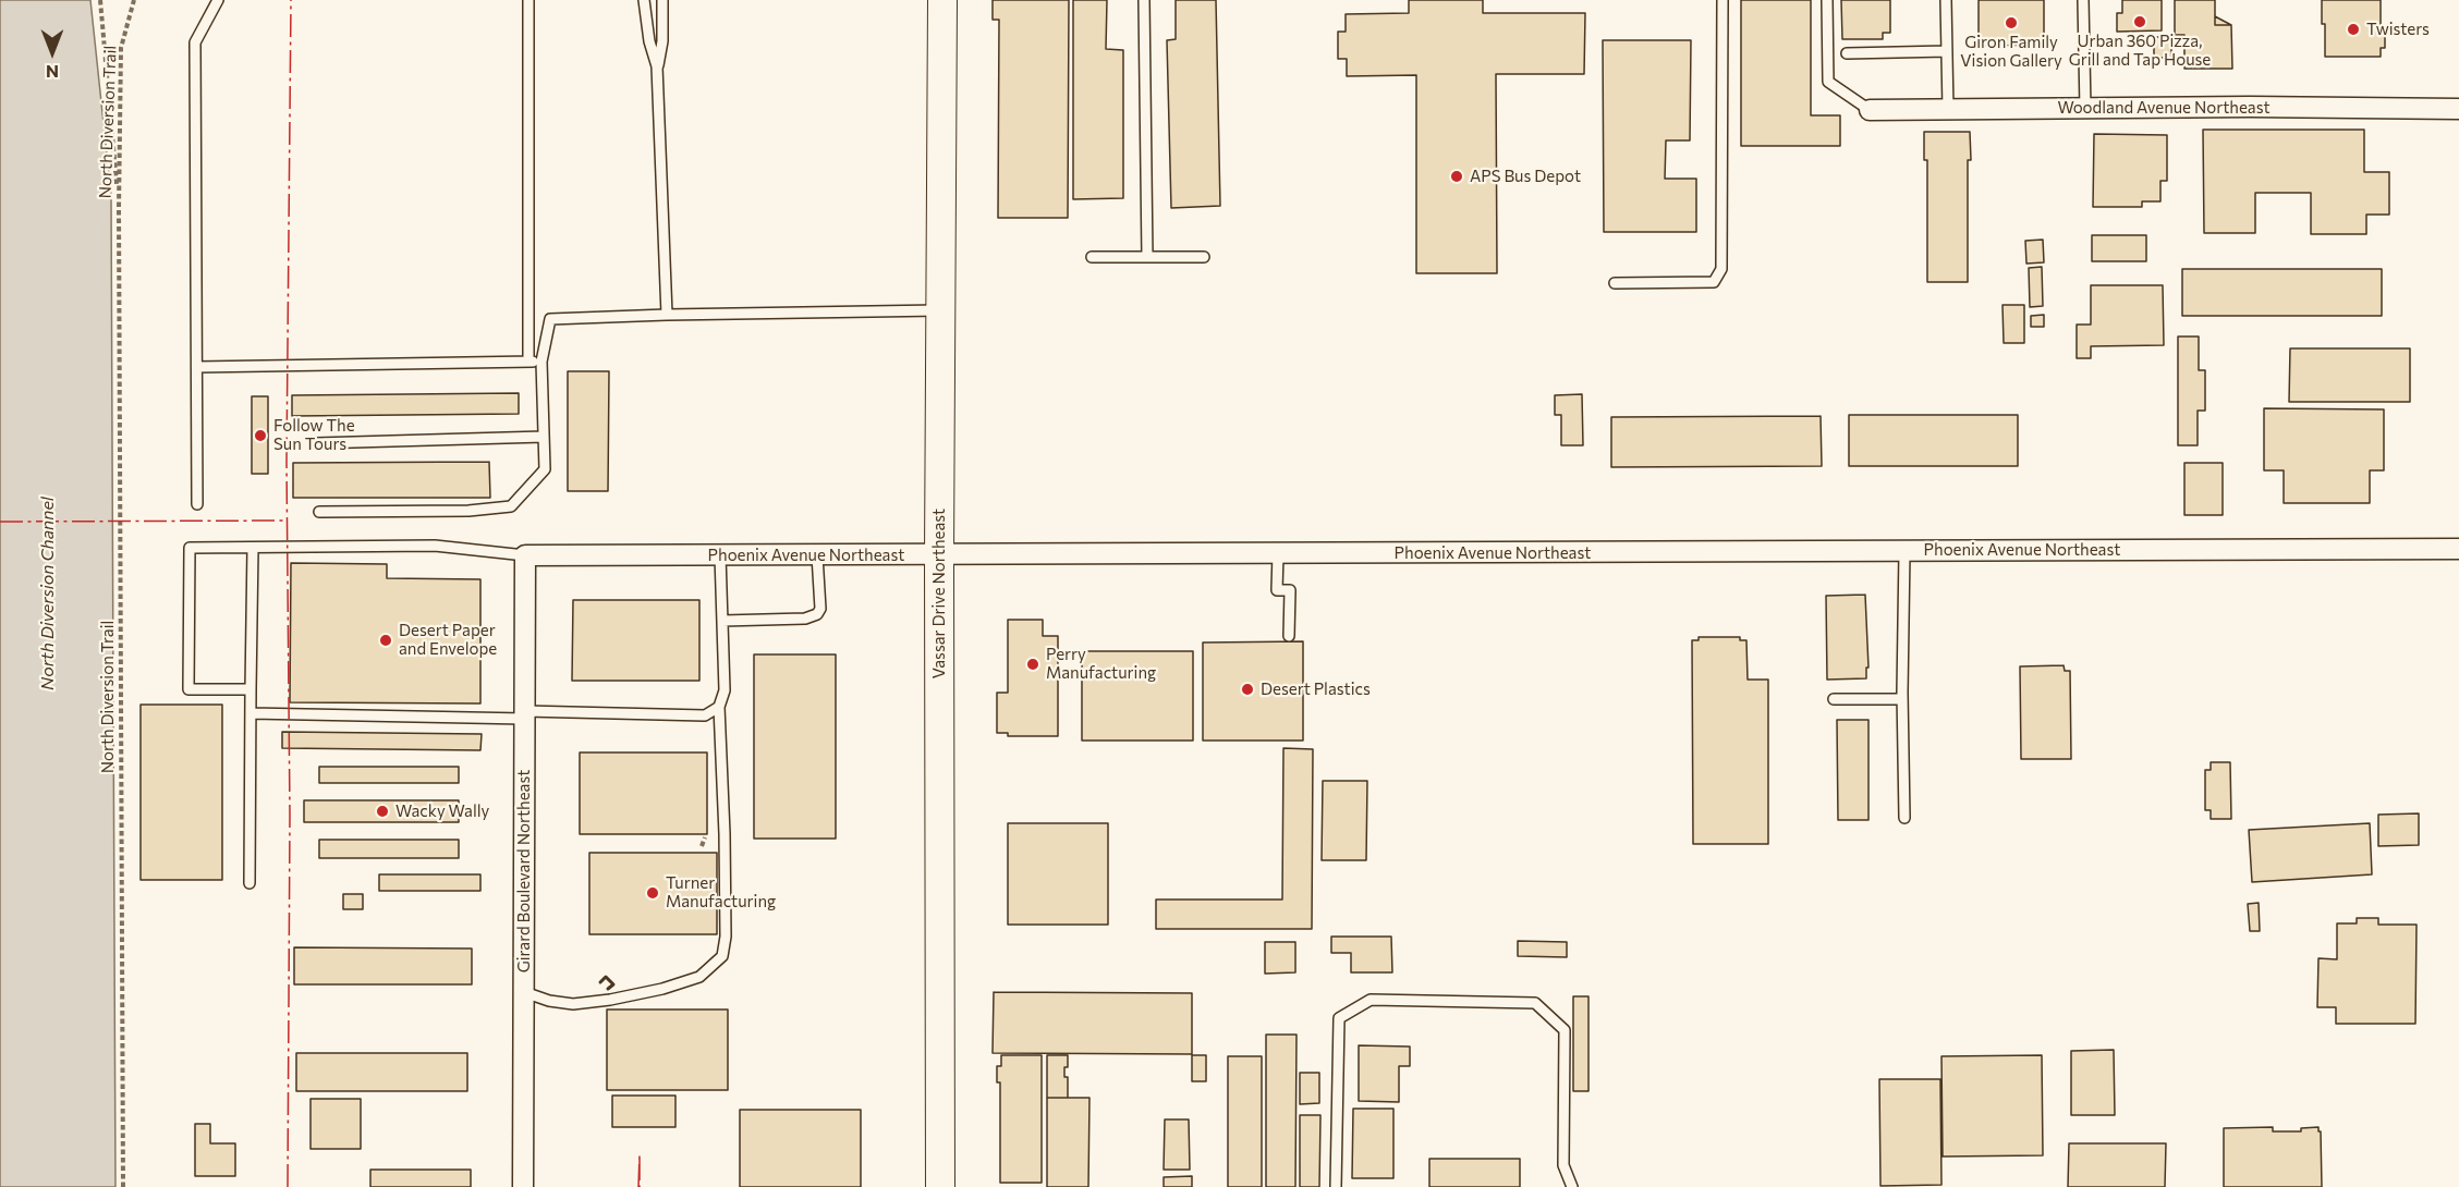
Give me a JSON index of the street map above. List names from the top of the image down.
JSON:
{
  "streets": {
    "street": [
      "Woodland Avenue Northeast",
      "Phoenix Avenue Northeast",
      "Vassar Drive Northeast",
      "Girard Boulevard Northeast"
    ],
    "path": ["North Diversion Trail"]
  },
  "crossings": [
    ["Phoenix Avenue Northeast", "Vassar Drive Northeast"],
    ["Phoenix Avenue Northeast", "Girard Boulevard Northeast"]
  ],
  "water": ["North Diversion Channel"],
  "places": [
    "Urban 360 Pizza, Grill and Tap House",
    "Giron Family Vision Gallery",
    "Twisters",
    "APS Bus Depot",
    "Follow The Sun Tours",
    "Desert Paper and Envelope",
    "Perry Manufacturing",
    "Desert Plastics",
    "Wacky Wally",
    "Turner Manufacturing"
  ],
  "north": "bottom"
}
